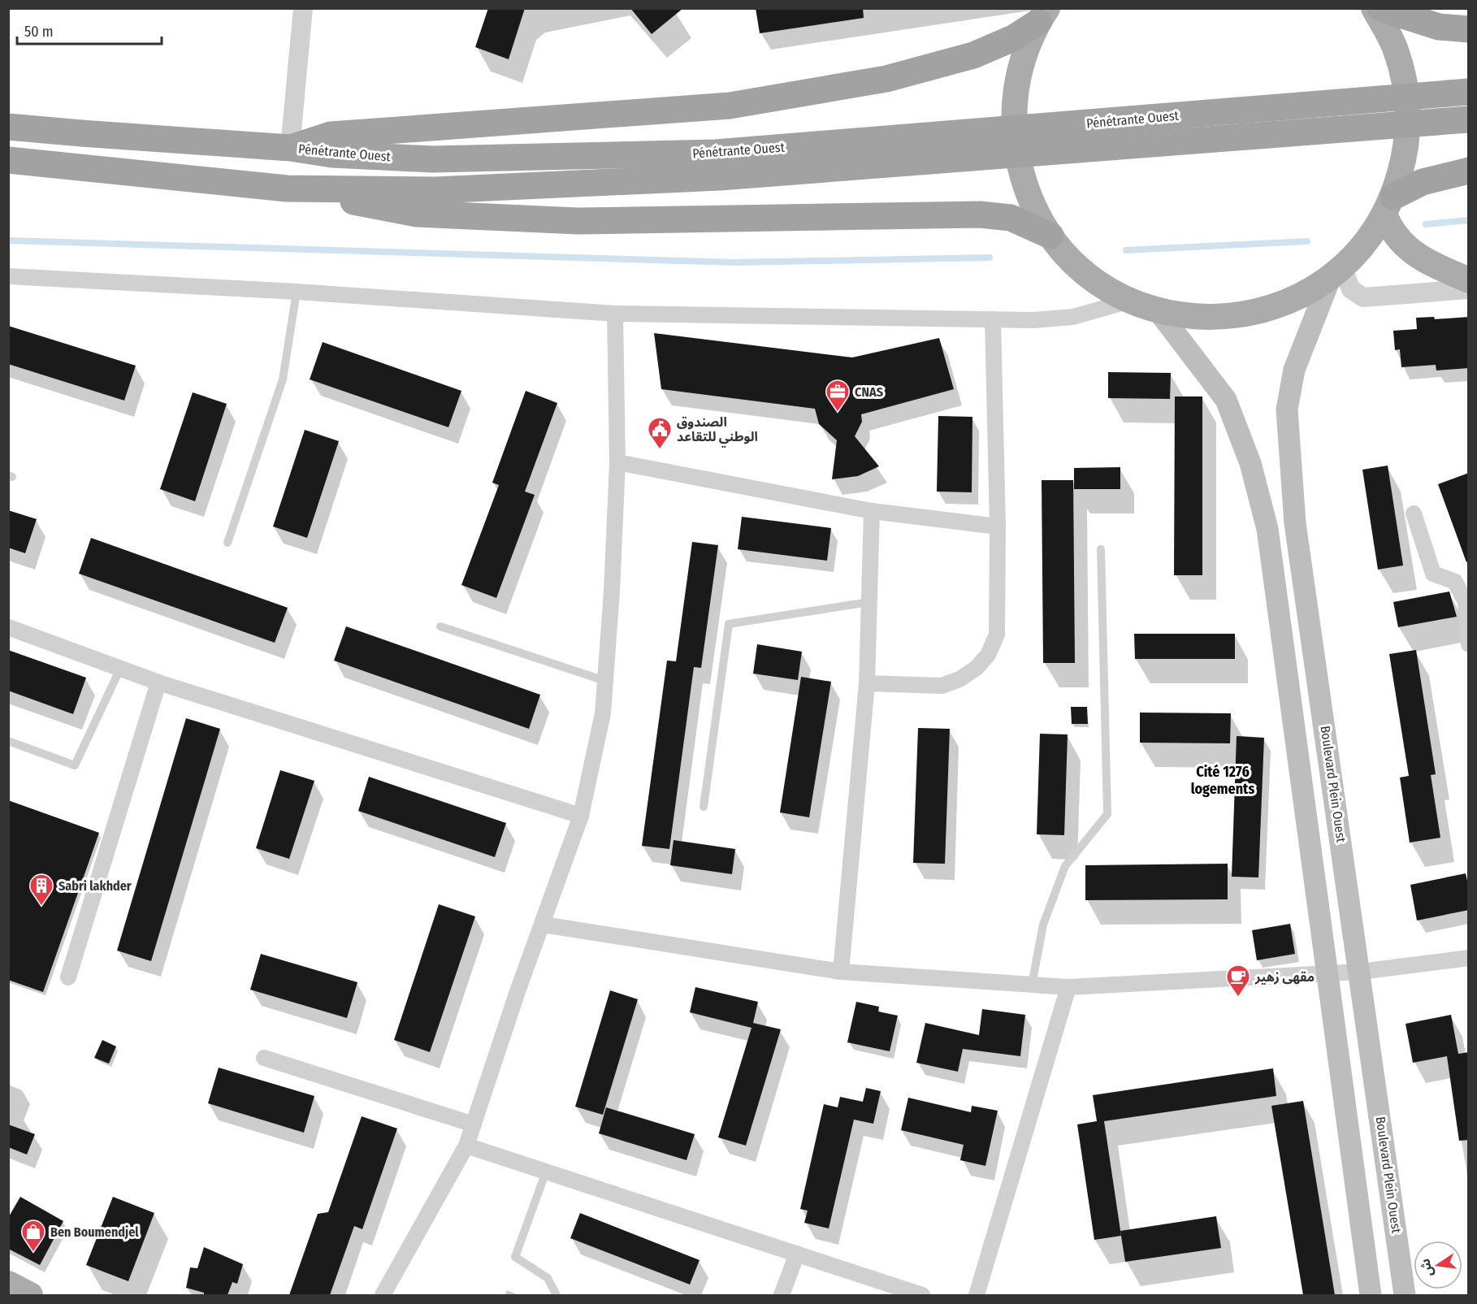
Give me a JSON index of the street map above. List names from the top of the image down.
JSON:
{
  "streets": {
    "highway": ["Pénétrante Ouest"],
    "main road": ["Boulevard Plein Ouest"]
  },
  "districts": ["Cité 1276 logements"],
  "places": {
    "office": ["CNAS"],
    "public building": ["الصندوق الوطني للتقاعد"],
    "building": ["Sabri lakhder"],
    "cafe": ["مقهى زهير"],
    "shop": ["Ben Boumendjel"]
  },
  "scale_bar": "50 m",
  "north": "left"
}
